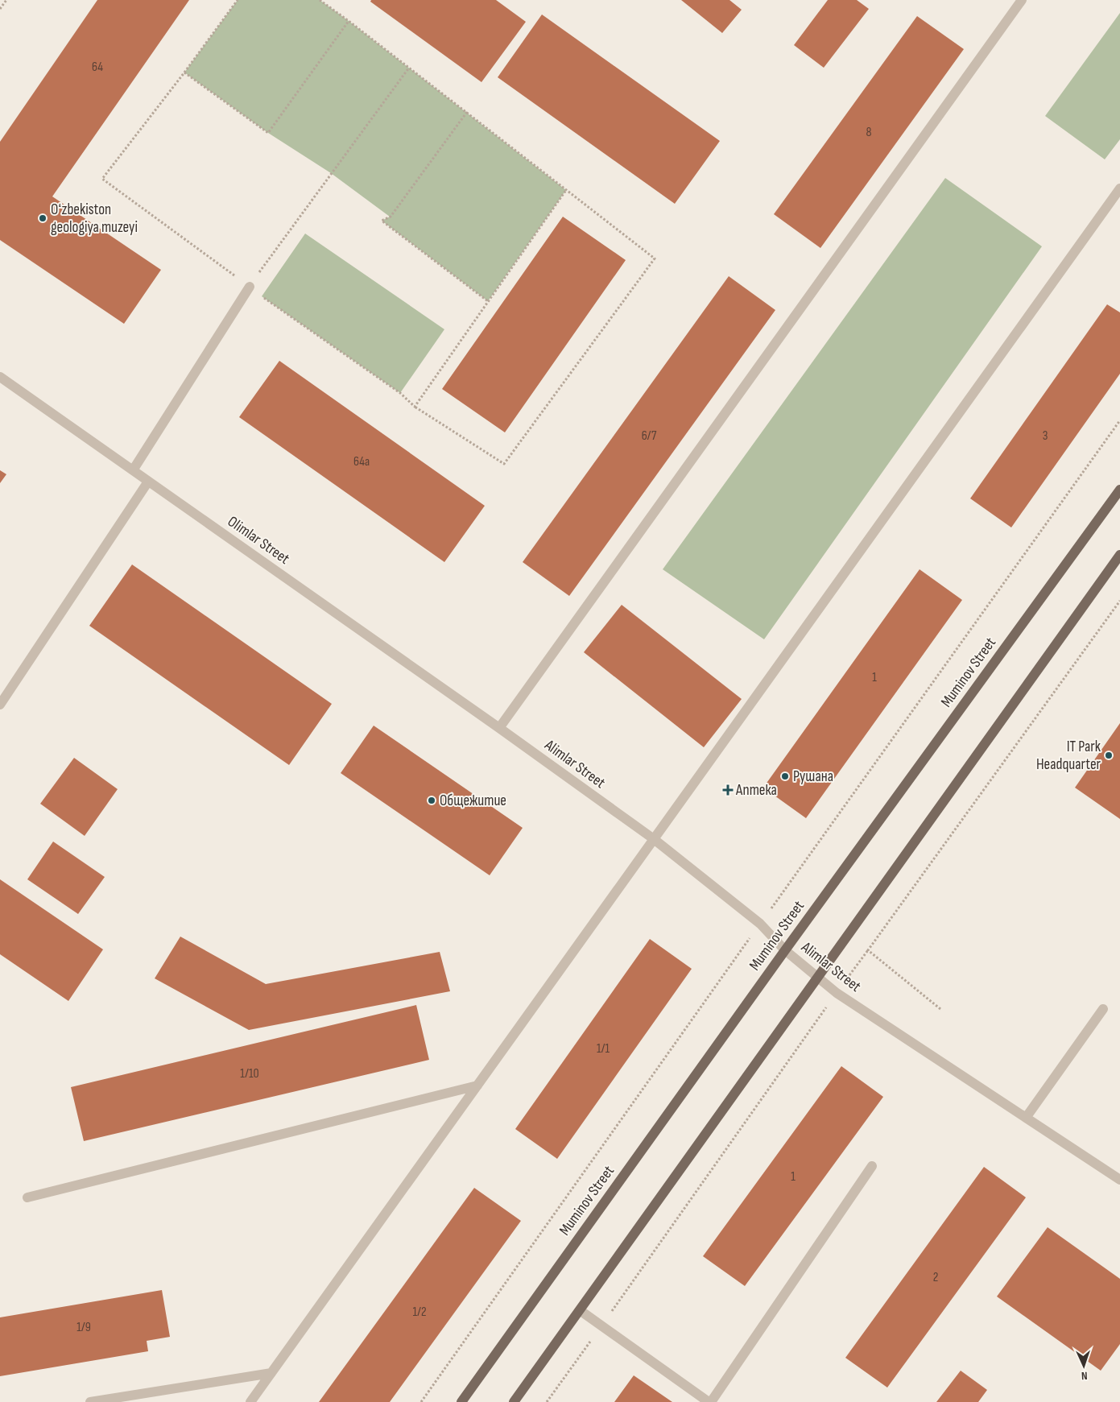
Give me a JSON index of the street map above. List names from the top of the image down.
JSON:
{
  "streets": {
    "main road": ["Muminov Street"],
    "street": ["Olimlar Street", "Аlimlar Street"]
  },
  "crossings": [
    ["Olimlar Street", "Аlimlar Street"],
    ["Muminov Street", "Аlimlar Street"]
  ],
  "places": {
    "other": [
      "Oʻzbekiston geologiya muzeyi",
      "IT Park Headquarter",
      "Рушана",
      "Общежитие"
    ],
    "health": ["Аптека"]
  },
  "house_numbers": [
    "64",
    "8",
    "6/7",
    "3",
    "64a",
    "1",
    "1/1",
    "1/10",
    "1",
    "2",
    "1/2",
    "1/9"
  ],
  "north": "bottom"
}
